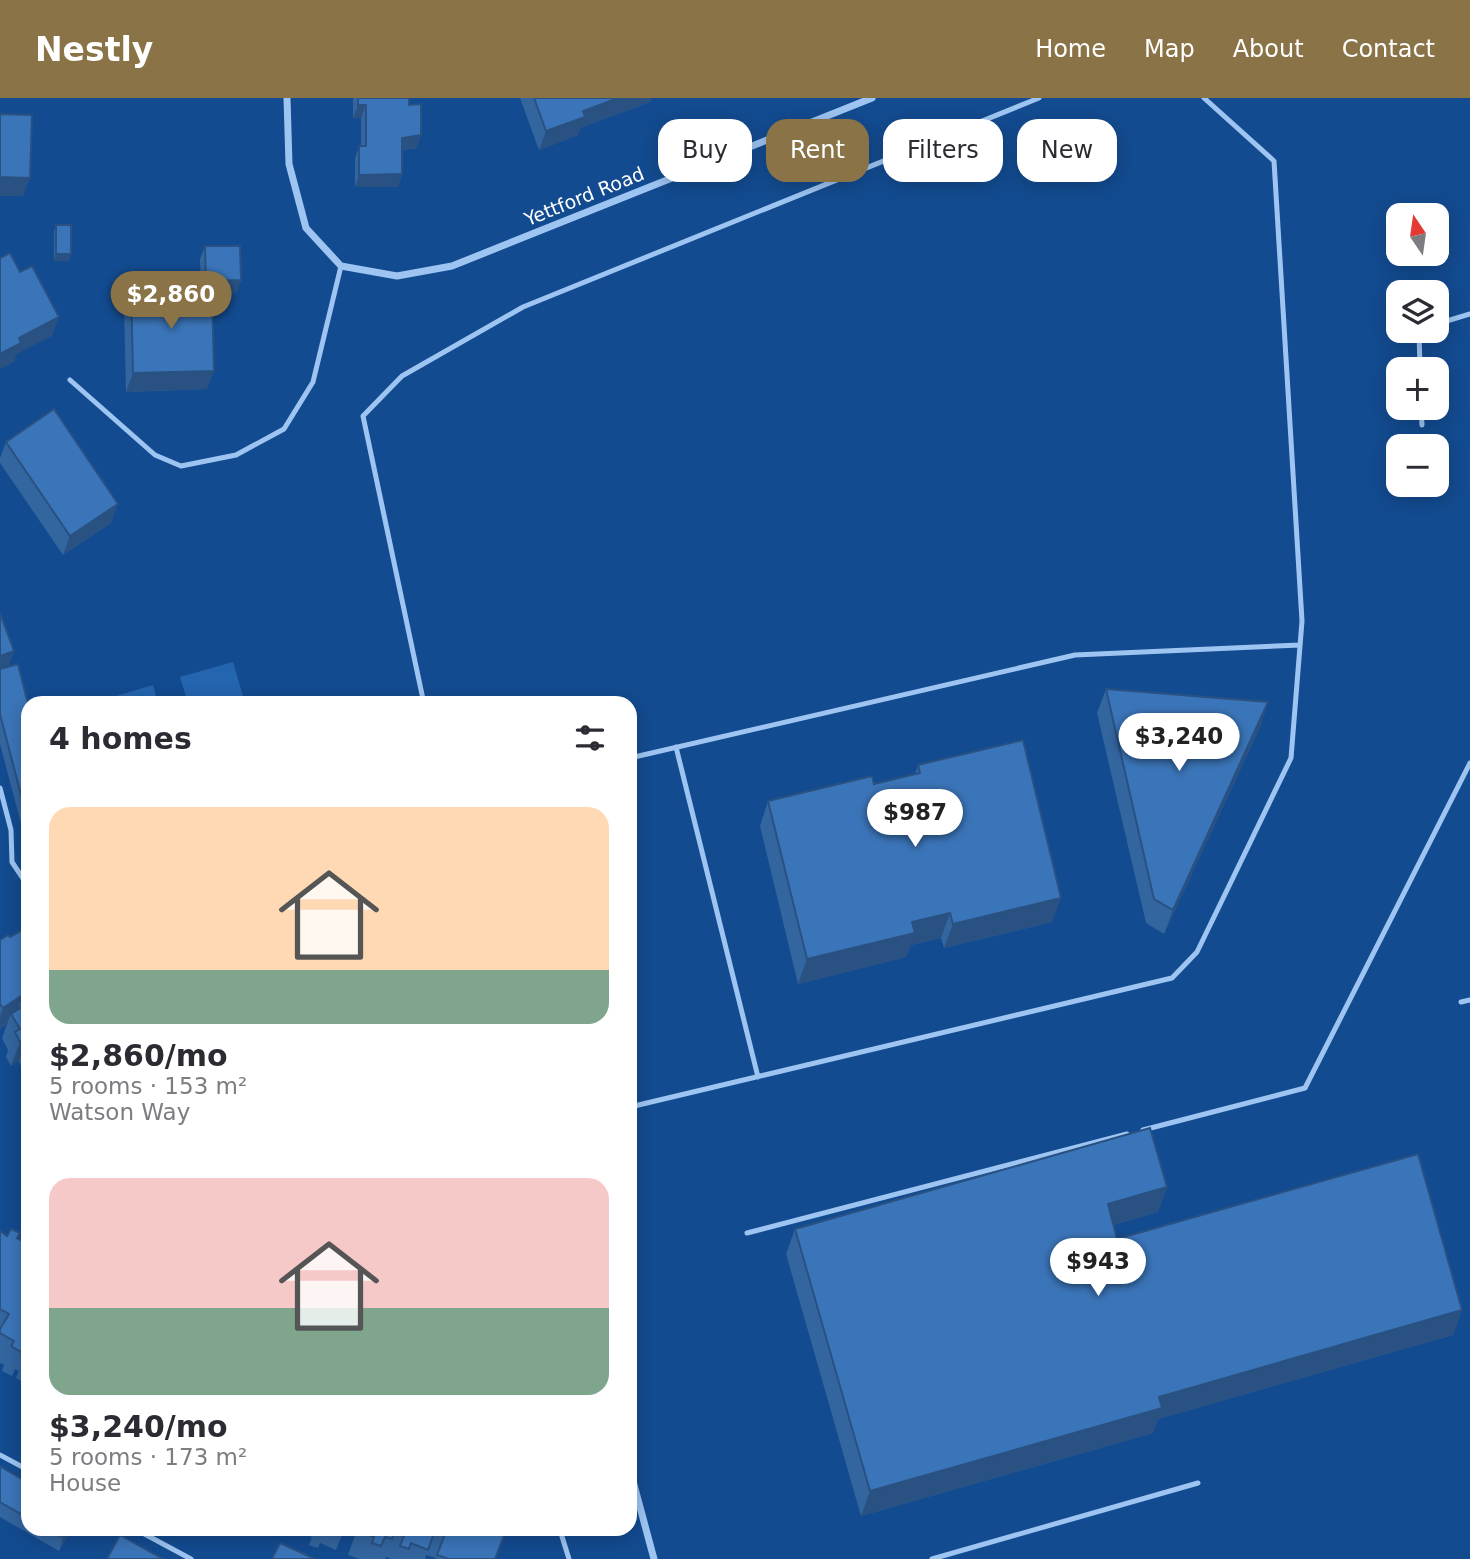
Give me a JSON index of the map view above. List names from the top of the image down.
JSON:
{
  "streets": {
    "street": ["Yettford Road"]
  },
  "north": "top",
  "page": {
    "header": "Nestly",
    "nav": [
      "Home",
      "Map",
      "About",
      "Contact"
    ],
    "chip": [
      "Buy",
      "Rent",
      "Filters",
      "New"
    ],
    "map_buttons": ["+", "−"],
    "price": [
      "$2,860",
      "$3,240",
      "$987",
      "$943"
    ],
    "heading": "4 homes",
    "list": [
      {
        "name": "$2,860/mo",
        "note": "5 rooms · 153 m² · Watson Way"
      },
      {
        "name": "$3,240/mo",
        "note": "5 rooms · 173 m² · House"
      }
    ]
  }
}
